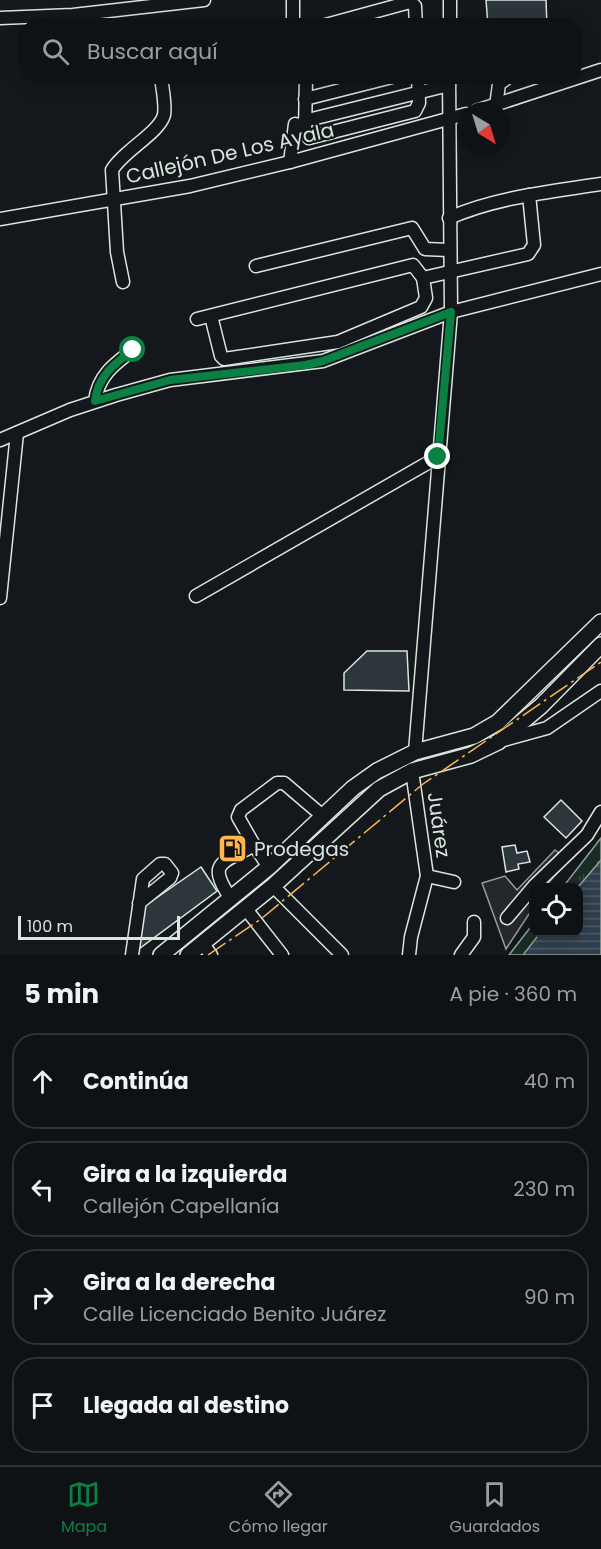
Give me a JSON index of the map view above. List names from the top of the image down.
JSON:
{
  "streets": {
    "street": ["Callejón De Los Ayala", "Juárez"]
  },
  "places": {
    "fuel station": ["Prodegas"]
  },
  "scale_bar": "100 m",
  "north": "bottom right",
  "page": {
    "search": "Buscar aquí",
    "scale": "100 m",
    "heading": ["5 min", "A pie · 360 m"],
    "list": [
      ["Continúa", "40 m"],
      ["Gira a la izquierda", "Callejón Capellanía", "230 m"],
      ["Gira a la derecha", "Calle Licenciado Benito Juárez", "90 m"],
      "Llegada al destino"
    ],
    "nav": ["Mapa", "Cómo llegar", "Guardados"]
  }
}
